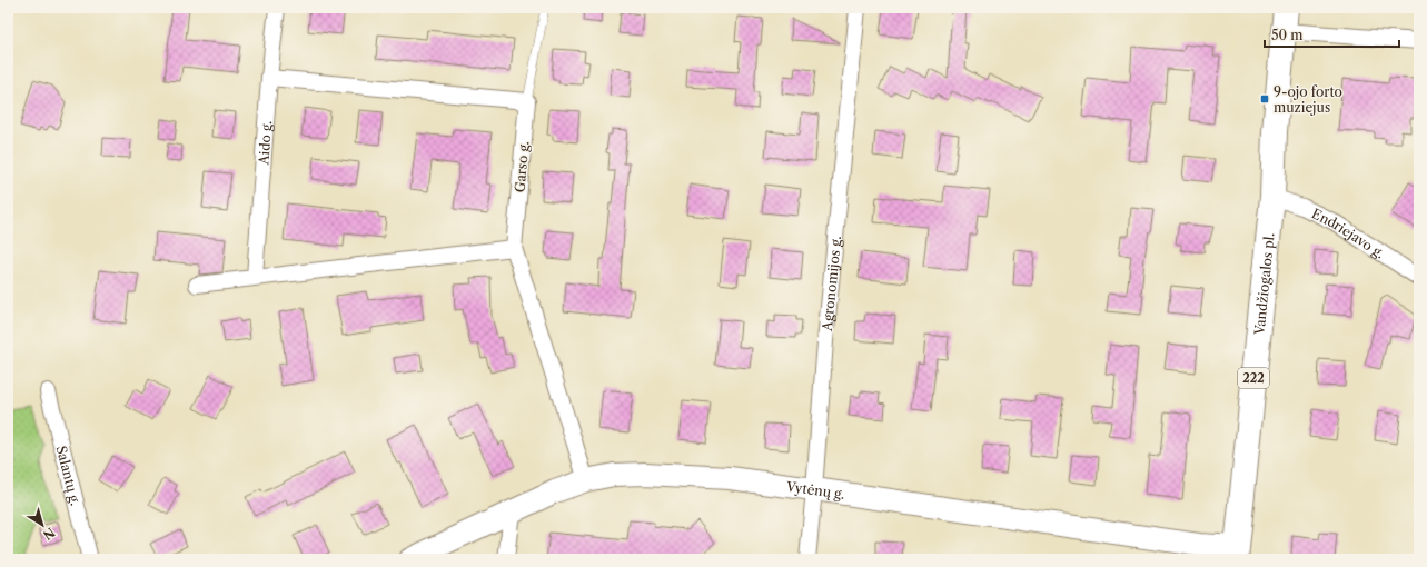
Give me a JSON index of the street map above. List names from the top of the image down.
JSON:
{
  "streets": {
    "main road": ["Vandžiogalos pl.", "222", "Vytėnų g."],
    "street": [
      "Aido g.",
      "Garso g.",
      "Endriejavo g.",
      "Agronomijos g.",
      "Salantų g."
    ]
  },
  "crossings": [
    ["Garso g.", "Vytėnų g."],
    ["Endriejavo g.", "Vandžiogalos pl."],
    ["Agronomijos g.", "Vytėnų g."],
    ["Vandžiogalos pl.", "Vytėnų g."]
  ],
  "places": {
    "transit": ["9-ojo forto muziejus"]
  },
  "scale_bar": "50 m",
  "north": "bottom right"
}
